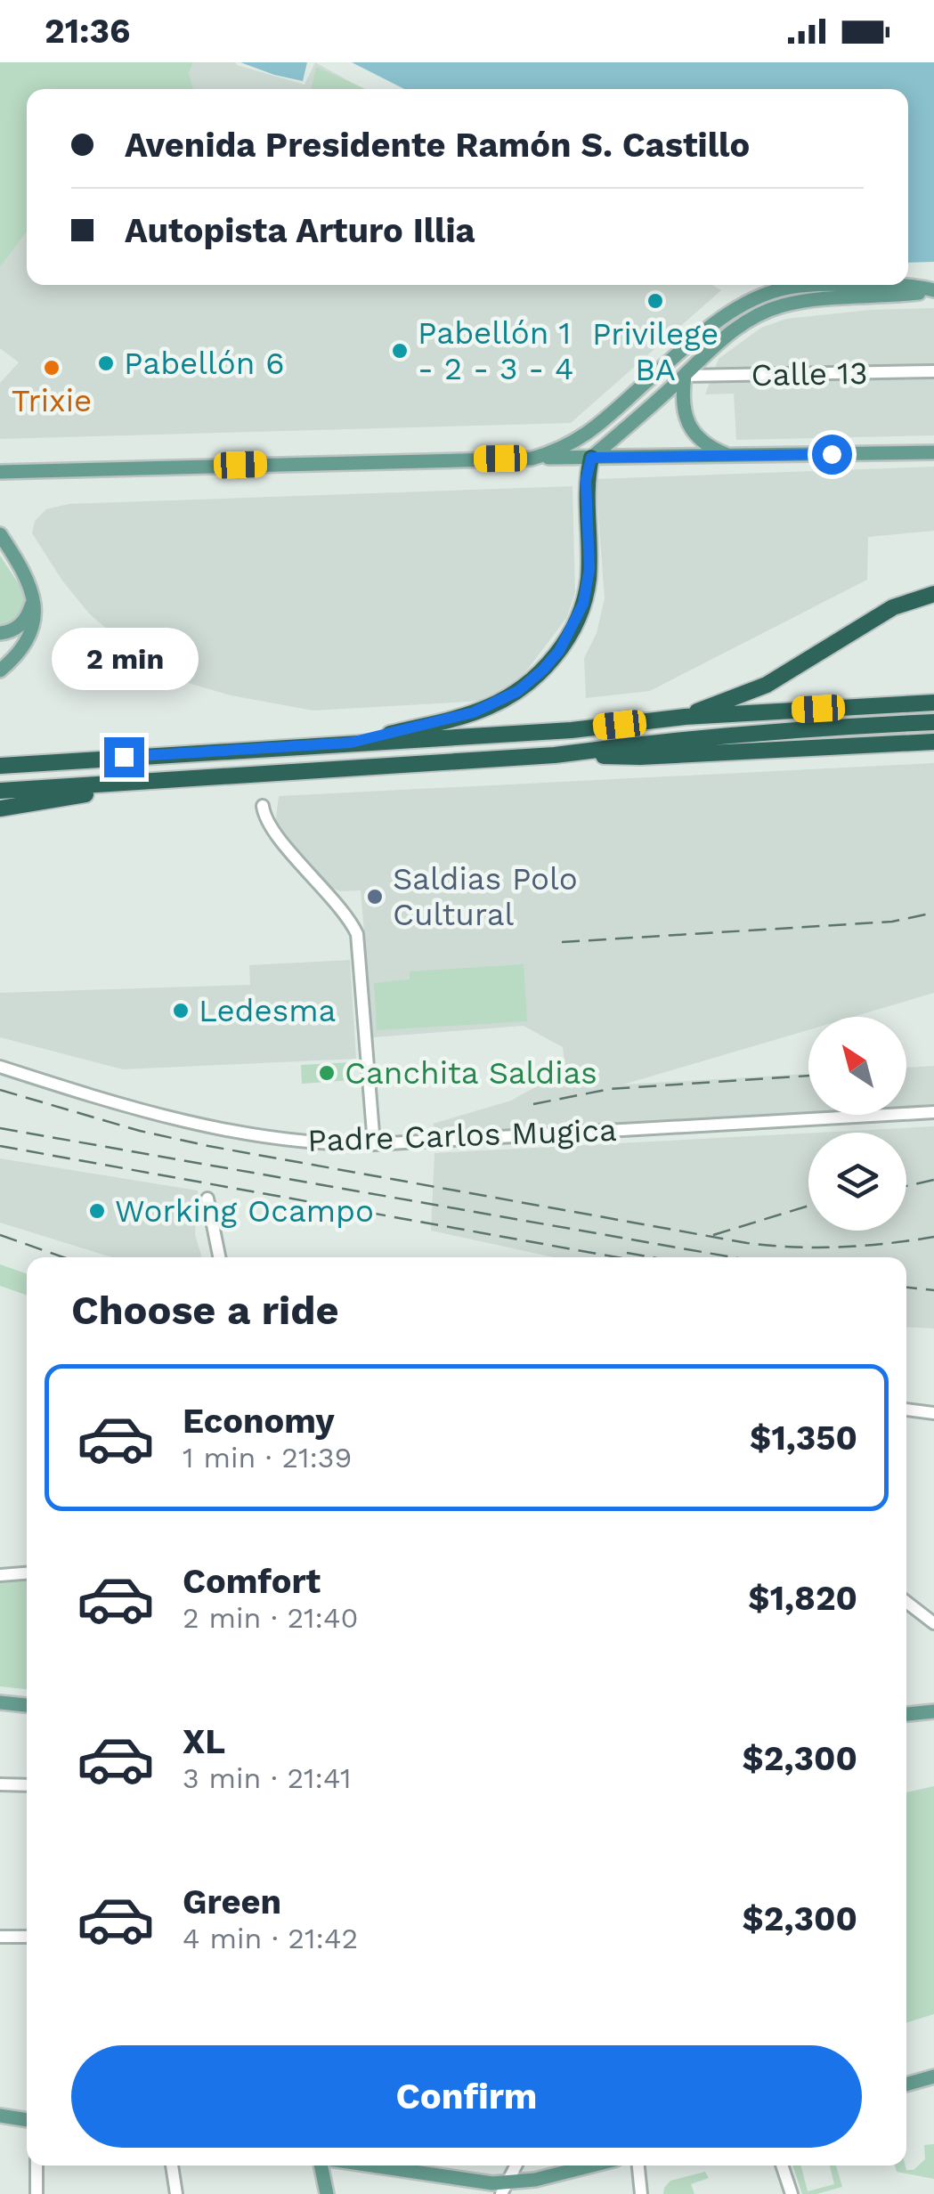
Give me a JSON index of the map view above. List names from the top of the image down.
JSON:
{
  "streets": {
    "street": ["Calle 13", "Padre Carlos Mugica"]
  },
  "places": [
    "Privilege BA",
    "Pabellón 1 - 2 - 3 - 4",
    "Pabellón 6",
    "Trixie",
    "Saldias Polo Cultural",
    "Ledesma",
    "Canchita Saldias",
    "Working Ocampo"
  ],
  "north": "top left",
  "page": {
    "status": "21:36",
    "banner": ["Avenida Presidente Ramón S. Castillo", "Autopista Arturo Illia"],
    "bubble": "2 min",
    "heading": "Choose a ride",
    "list": [
      {
        "name": "Economy",
        "note": "1 min · 21:39",
        "value": "$1,350"
      },
      {
        "name": "Comfort",
        "note": "2 min · 21:40",
        "value": "$1,820"
      },
      {
        "name": "XL",
        "note": "3 min · 21:41",
        "value": "$2,300"
      },
      {
        "name": "Green",
        "note": "4 min · 21:42",
        "value": "$2,300"
      }
    ],
    "buttons": "Confirm"
  }
}
